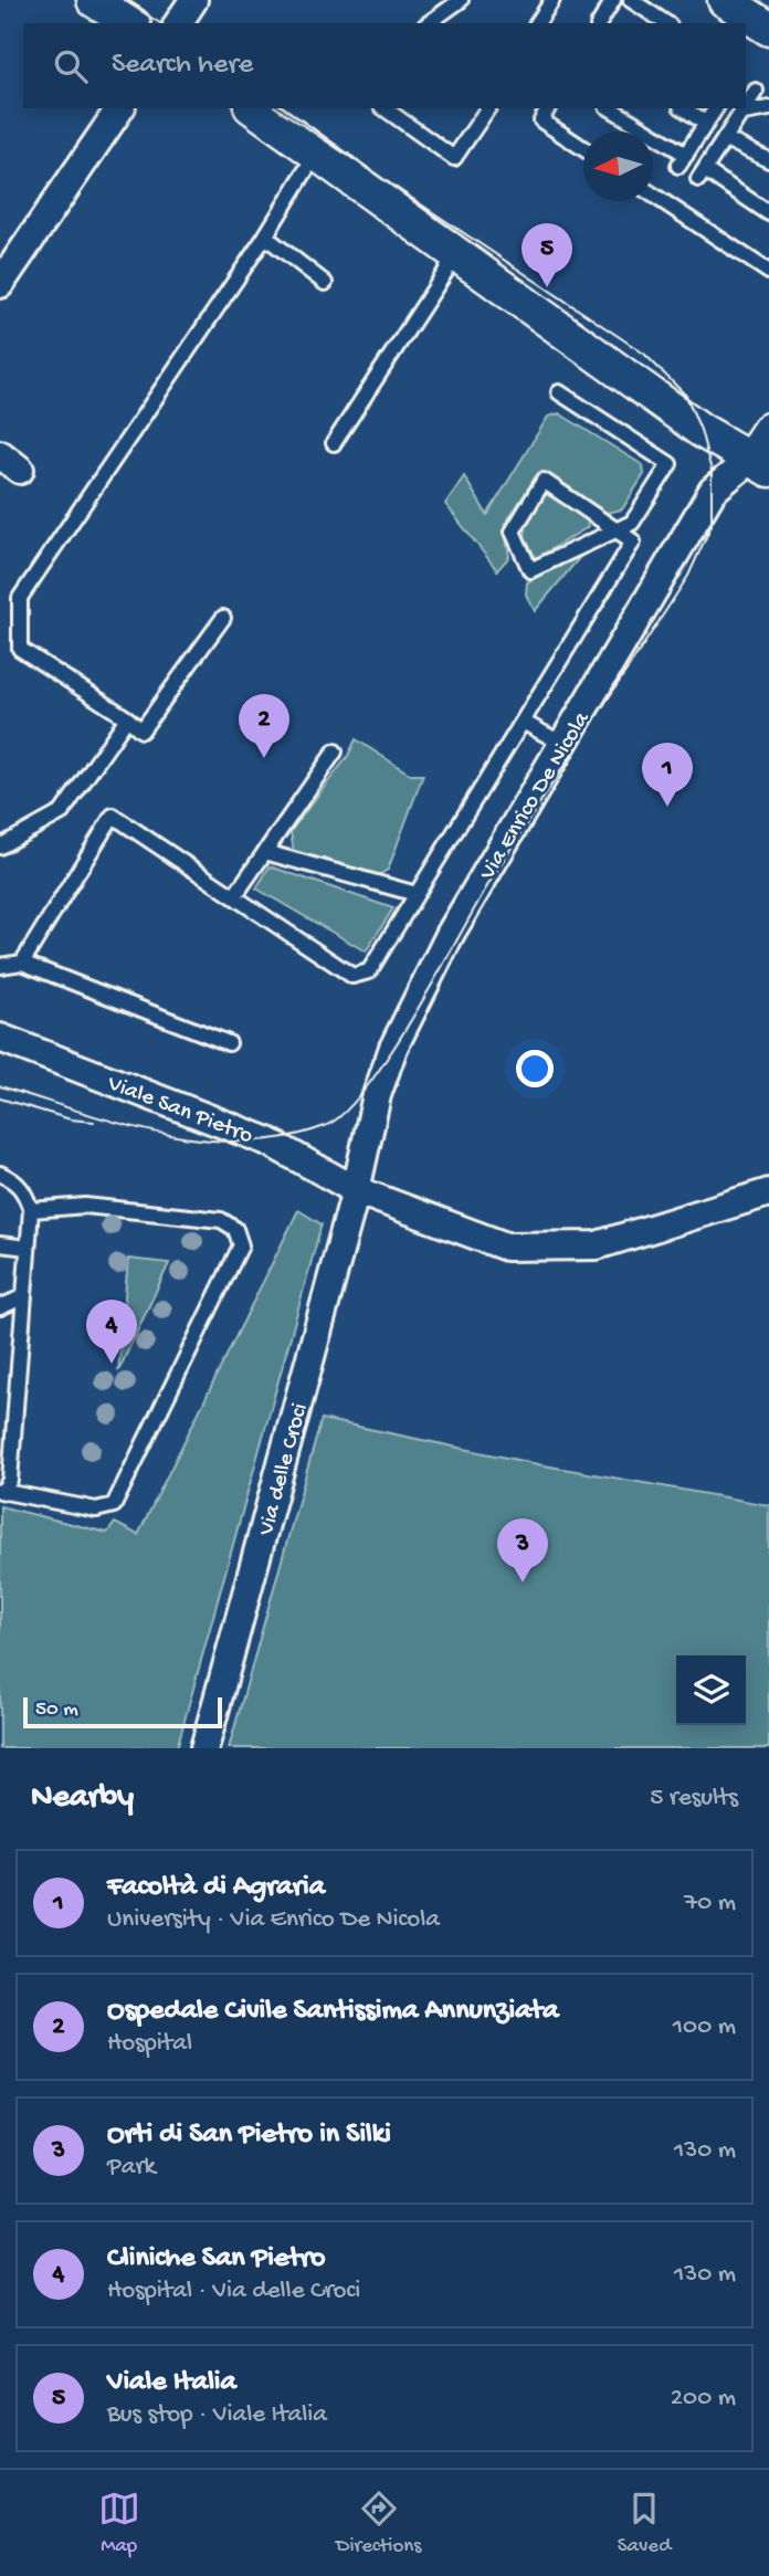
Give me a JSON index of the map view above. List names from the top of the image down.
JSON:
{
  "streets": {
    "street": ["Via Enrico De Nicola", "Viale San Pietro", "Via delle Croci"]
  },
  "crossings": [
    ["Via Enrico De Nicola", "Viale San Pietro"],
    ["Via Enrico De Nicola", "Via delle Croci"],
    ["Viale San Pietro", "Via delle Croci"]
  ],
  "scale_bar": "50 m",
  "north": "left",
  "page": {
    "search": "Search here",
    "pins": [
      "5",
      "2",
      "1",
      "4",
      "3"
    ],
    "scale": "50 m",
    "heading": ["Nearby", "5 results"],
    "list": [
      {
        "mark": "1",
        "name": "Facoltà di Agraria",
        "note": "University · Via Enrico De Nicola",
        "value": "70 m"
      },
      {
        "mark": "2",
        "name": "Ospedale Civile Santissima Annunziata",
        "note": "Hospital",
        "value": "100 m"
      },
      {
        "mark": "3",
        "name": "Orti di San Pietro in Silki",
        "note": "Park",
        "value": "130 m"
      },
      {
        "mark": "4",
        "name": "Cliniche San Pietro",
        "note": "Hospital · Via delle Croci",
        "value": "130 m"
      },
      {
        "mark": "5",
        "name": "Viale Italia",
        "note": "Bus stop · Viale Italia",
        "value": "200 m"
      }
    ],
    "nav": ["Map", "Directions", "Saved"]
  }
}
